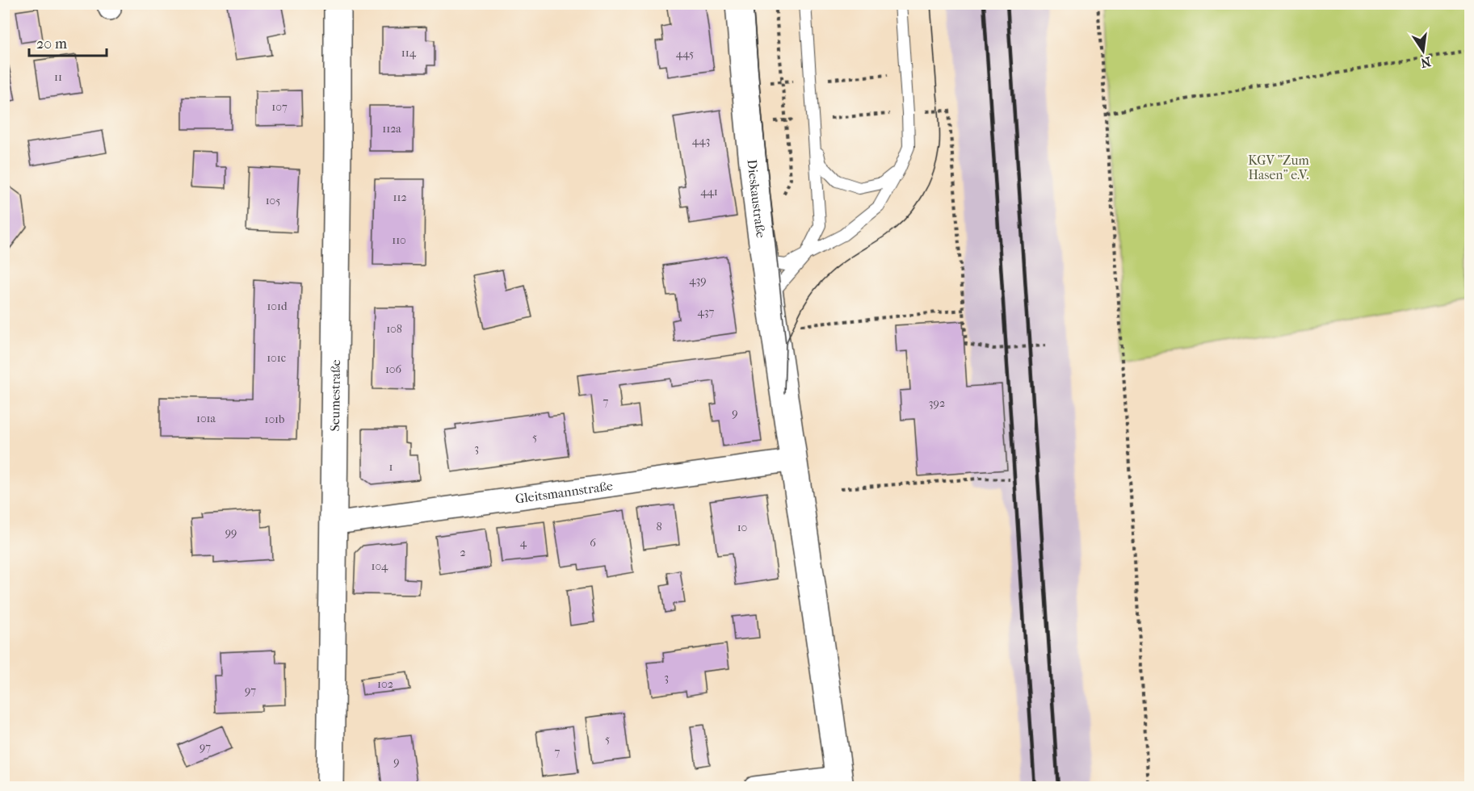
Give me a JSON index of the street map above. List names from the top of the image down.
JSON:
{
  "streets": {
    "main road": ["Dieskaustraße", "Seumestraße"],
    "street": ["Gleitsmannstraße"]
  },
  "crossings": [
    ["Dieskaustraße", "Gleitsmannstraße"],
    ["Seumestraße", "Gleitsmannstraße"]
  ],
  "parks": ["KGV \"Zum Hasen\" e.V."],
  "house_numbers": [
    "114",
    "445",
    "11",
    "107",
    "112a",
    "443",
    "441",
    "112",
    "105",
    "110",
    "439",
    "101d",
    "437",
    "108",
    "101c",
    "106",
    "7",
    "392",
    "9",
    "101a",
    "101b",
    "5",
    "3",
    "1",
    "8",
    "10",
    "99",
    "4",
    "6",
    "2",
    "104",
    "3",
    "102",
    "97",
    "5",
    "97",
    "7",
    "9"
  ],
  "scale_bar": "20 m",
  "north": "bottom"
}
